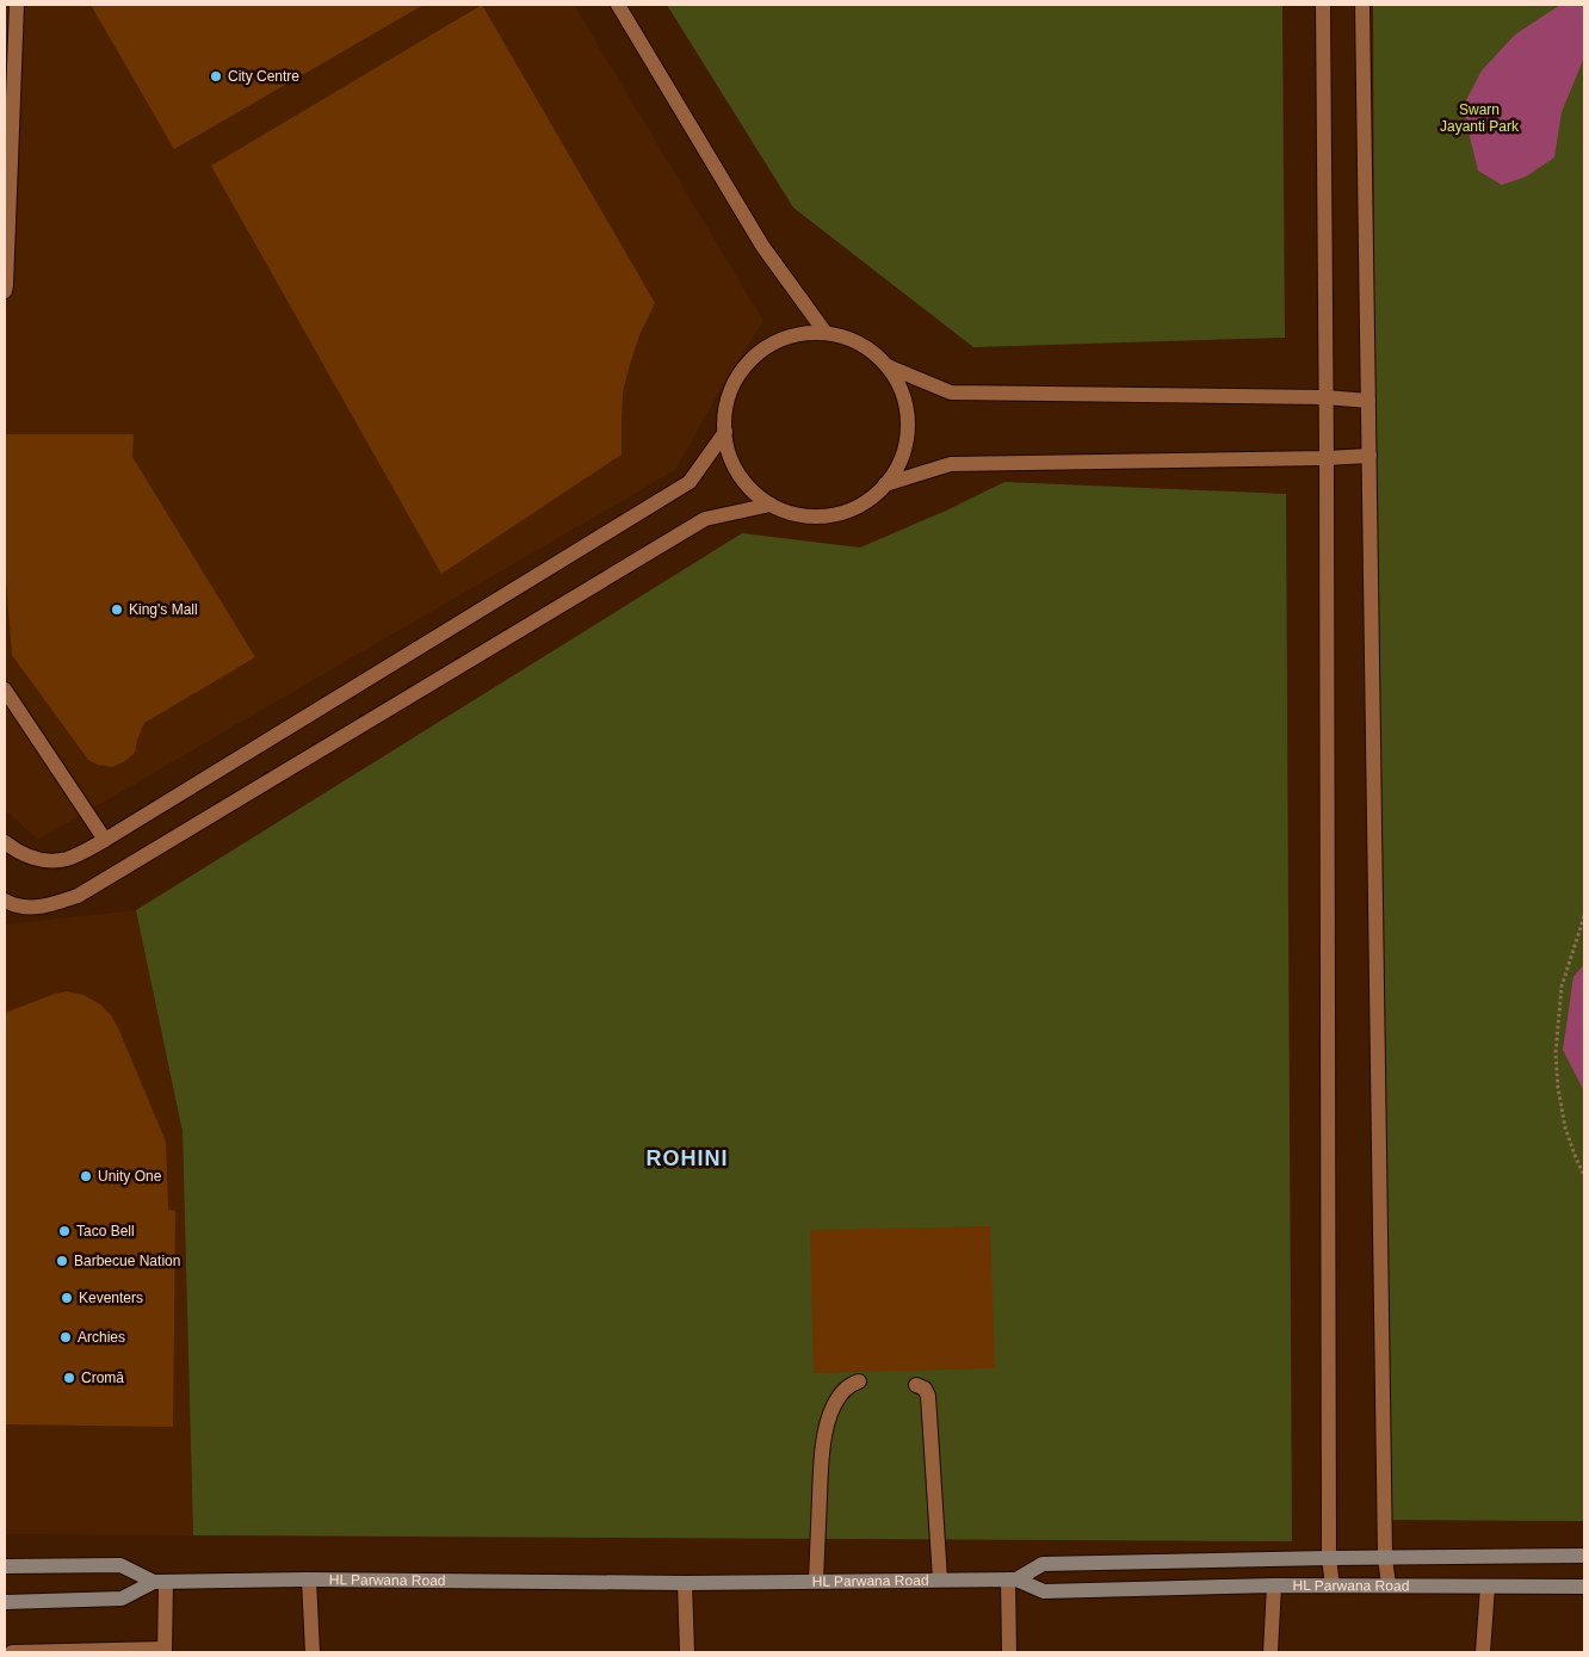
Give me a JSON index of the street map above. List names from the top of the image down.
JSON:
{
  "streets": {
    "street": ["HL Parwana Road"]
  },
  "districts": ["ROHINI"],
  "parks": ["Swarn Jayanti Park"],
  "places": [
    "City Centre",
    "King's Mall",
    "Unity One",
    "Taco Bell",
    "Barbecue Nation",
    "Keventers",
    "Archies",
    "Cromā"
  ]
}
